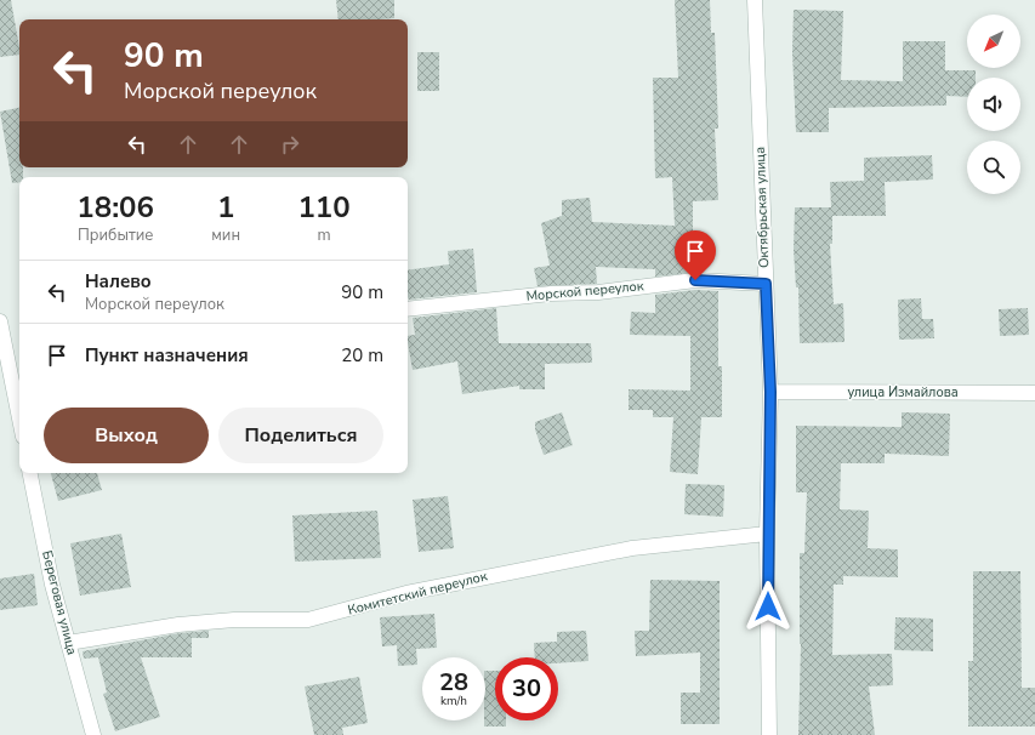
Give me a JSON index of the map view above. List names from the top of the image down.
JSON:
{
  "streets": {
    "street": [
      "Октябрьская улица",
      "Морской переулок",
      "улица Измайлова",
      "Комитетский переулок",
      "Береговая улица"
    ]
  },
  "crossings": [
    ["Октябрьская улица", "Морской переулок"],
    ["Октябрьская улица", "улица Измайлова"],
    ["Октябрьская улица", "Комитетский переулок"],
    ["Комитетский переулок", "Береговая улица"]
  ],
  "north": "bottom left",
  "page": {
    "turn": ["90 m", "Морской переулок"],
    "eta": [
      "18:06",
      "Прибытие",
      "1",
      "мин",
      "110",
      "m"
    ],
    "list": [
      {
        "name": "Налево",
        "note": "Морской переулок",
        "value": "90 m"
      },
      {
        "name": "Пункт назначения",
        "value": "20 m"
      }
    ],
    "buttons": ["Выход", "Поделиться"],
    "speed": "28 km/h",
    "limit": "30"
  }
}
